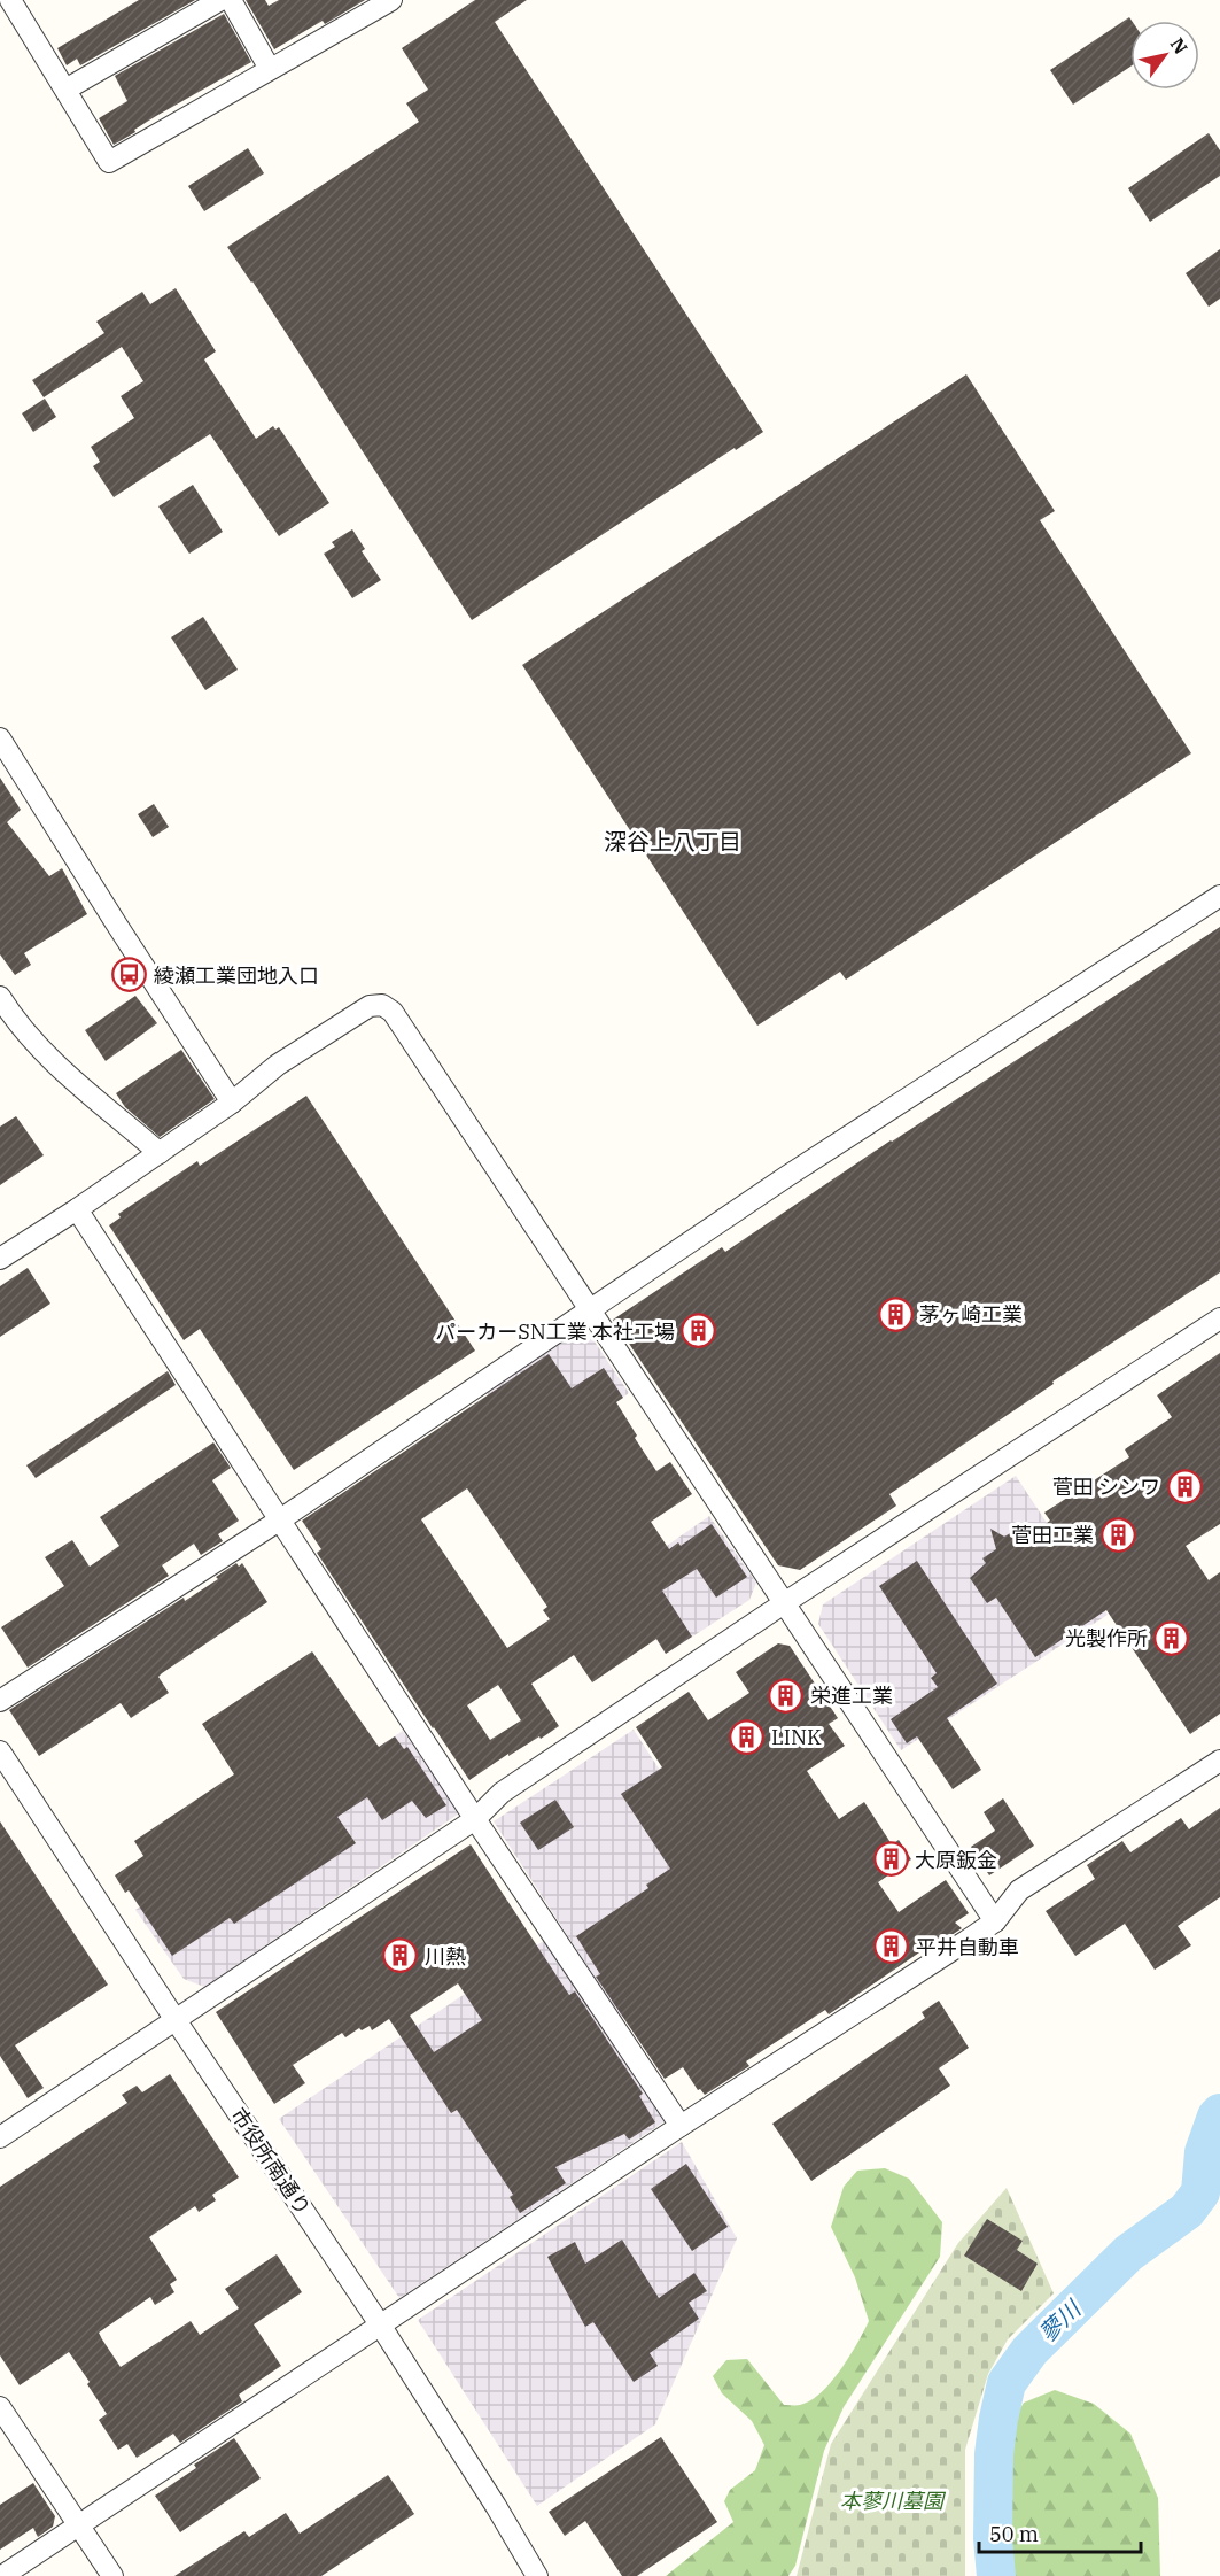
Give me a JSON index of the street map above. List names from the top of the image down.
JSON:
{
  "streets": {
    "street": ["市役所南通り"]
  },
  "districts": ["深谷上八丁目"],
  "water": ["蓼川"],
  "parks": ["本蓼川墓園"],
  "places": {
    "bus stop": ["綾瀬工業団地入口"],
    "building": [
      "茅ヶ崎工業",
      "パーカーSN工業 本社工場",
      "菅田 シンワ",
      "菅田工業",
      "光製作所",
      "栄進工業",
      "LINK",
      "大原鈑金",
      "平井自動車",
      "川熱"
    ]
  },
  "scale_bar": "50 m",
  "north": "top right"
}
